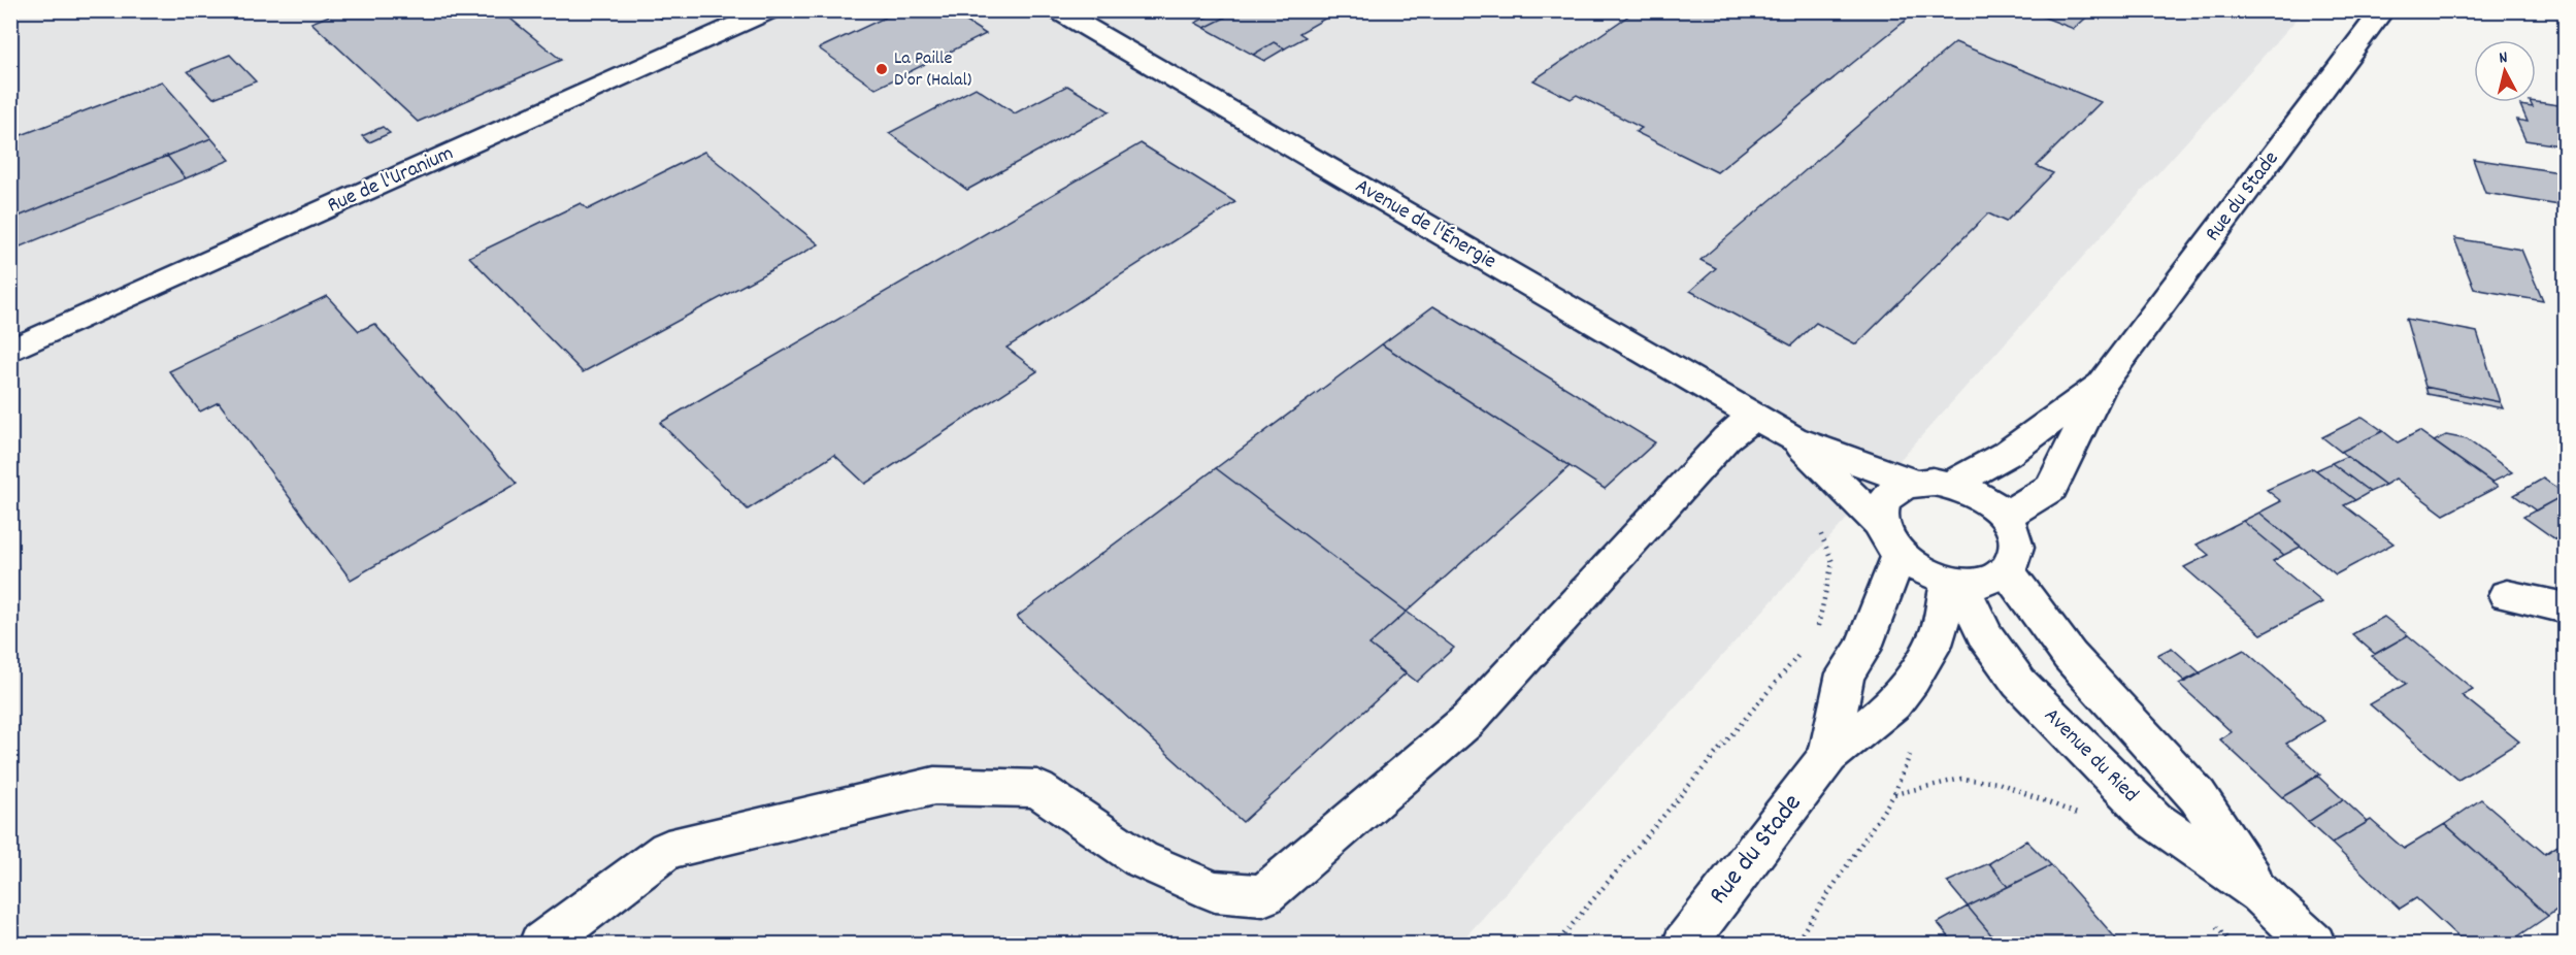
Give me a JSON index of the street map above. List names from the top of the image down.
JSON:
{
  "streets": {
    "street": [
      "Rue de l'Uranium",
      "Rue du Stade",
      "Avenue de l'Énergie",
      "Avenue du Ried"
    ]
  },
  "crossings": [
    ["Rue du Stade", "Avenue de l'Énergie"],
    ["Rue du Stade", "Avenue du Ried"],
    ["Avenue de l'Énergie", "Avenue du Ried"]
  ],
  "places": ["La Paille D'or (Halal)"],
  "north": "top"
}
